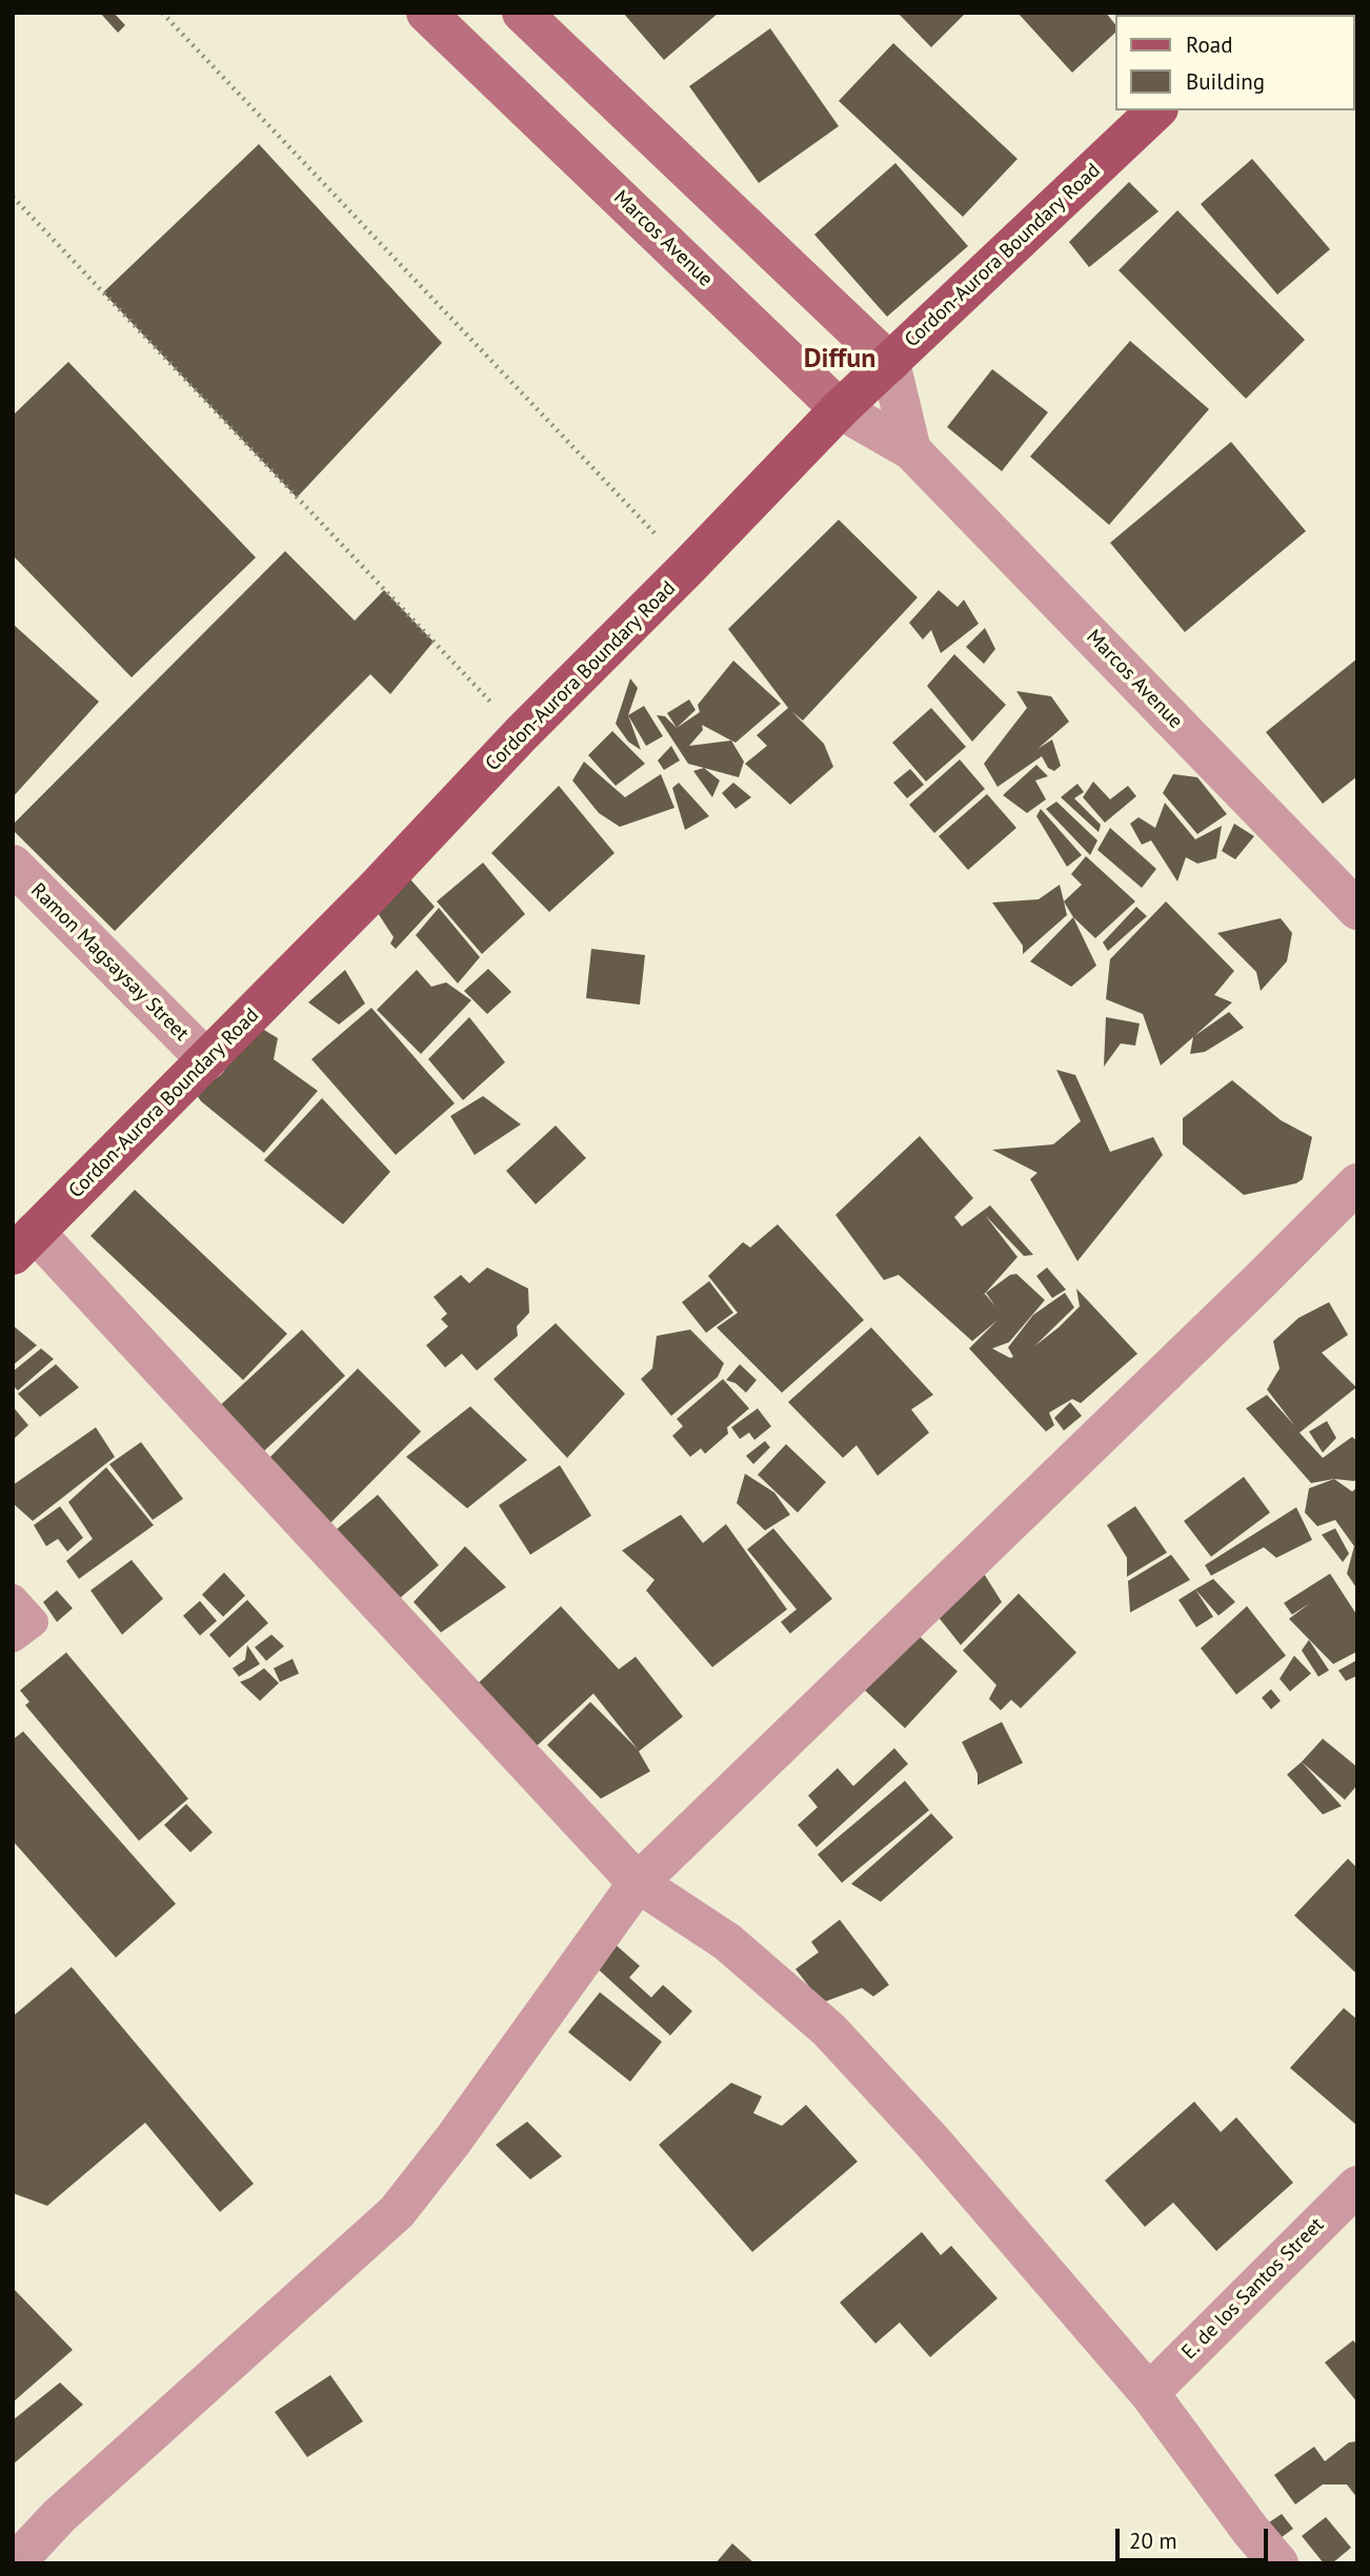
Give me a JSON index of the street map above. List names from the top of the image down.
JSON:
{
  "streets": {
    "main road": ["Marcos Avenue", "Cordon-Aurora Boundary Road"],
    "street": ["Ramon Magsaysay Street", "E. de los Santos Street"]
  },
  "crossings": [
    ["Marcos Avenue", "Cordon-Aurora Boundary Road"],
    ["Cordon-Aurora Boundary Road", "Ramon Magsaysay Street"]
  ],
  "districts": ["Diffun"],
  "legend": ["Road", "Building"],
  "scale_bar": "20 m"
}
